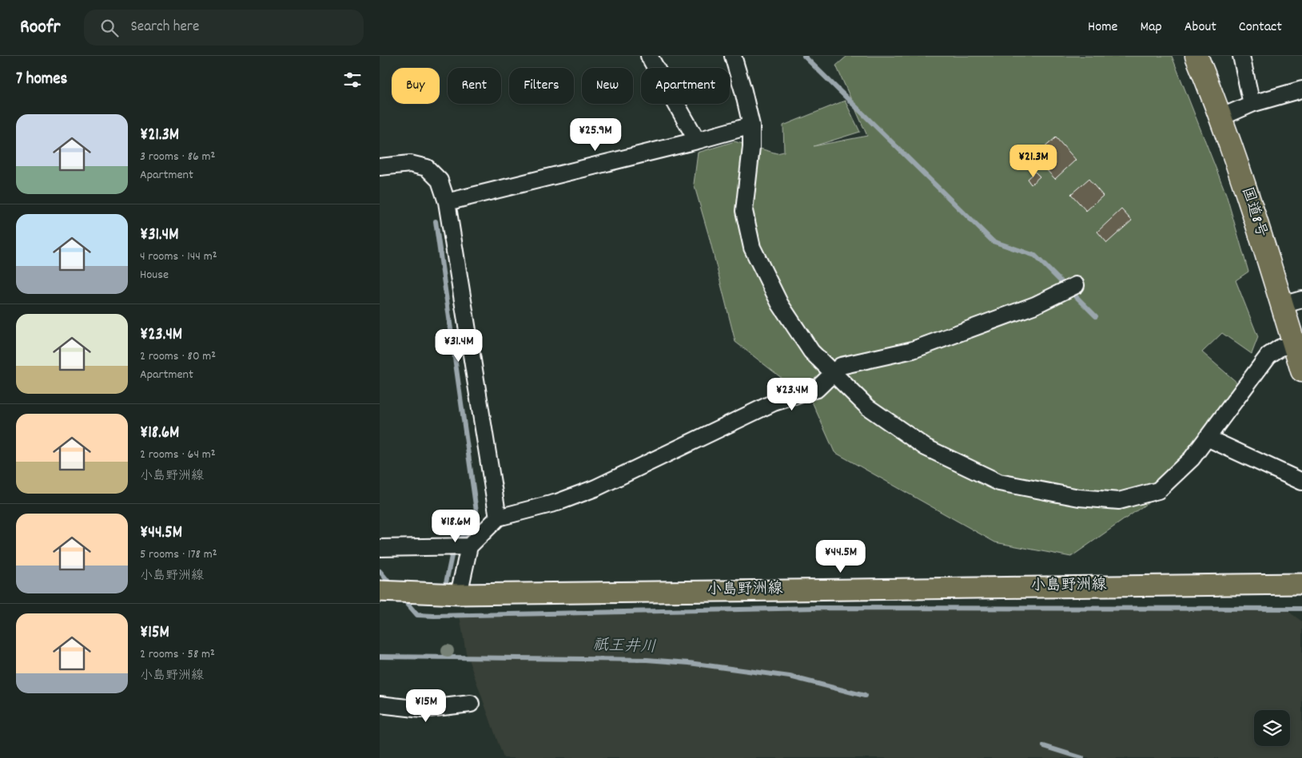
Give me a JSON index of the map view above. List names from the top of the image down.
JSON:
{
  "streets": {
    "highway": ["国道8号"],
    "main road": ["小島野洲線"]
  },
  "water": ["祇王井川"],
  "page": {
    "header": "Roofr",
    "search": "Search here",
    "nav": [
      "Home",
      "Map",
      "About",
      "Contact"
    ],
    "heading": "7 homes",
    "chip": [
      "Buy",
      "Rent",
      "Filters",
      "New",
      "Apartment"
    ],
    "list": [
      {
        "name": "¥21.3M",
        "note": "3 rooms · 86 m² · Apartment"
      },
      {
        "name": "¥31.4M",
        "note": "4 rooms · 144 m² · House"
      },
      {
        "name": "¥23.4M",
        "note": "2 rooms · 80 m² · Apartment"
      },
      {
        "name": "¥18.6M",
        "note": "2 rooms · 64 m² · 小島野洲線"
      },
      {
        "name": "¥44.5M",
        "note": "5 rooms · 178 m² · 小島野洲線"
      },
      {
        "name": "¥15M",
        "note": "2 rooms · 58 m² · 小島野洲線"
      }
    ],
    "price": [
      "¥25.9M",
      "¥21.3M",
      "¥31.4M",
      "¥23.4M",
      "¥18.6M",
      "¥44.5M",
      "¥15M"
    ]
  }
}
